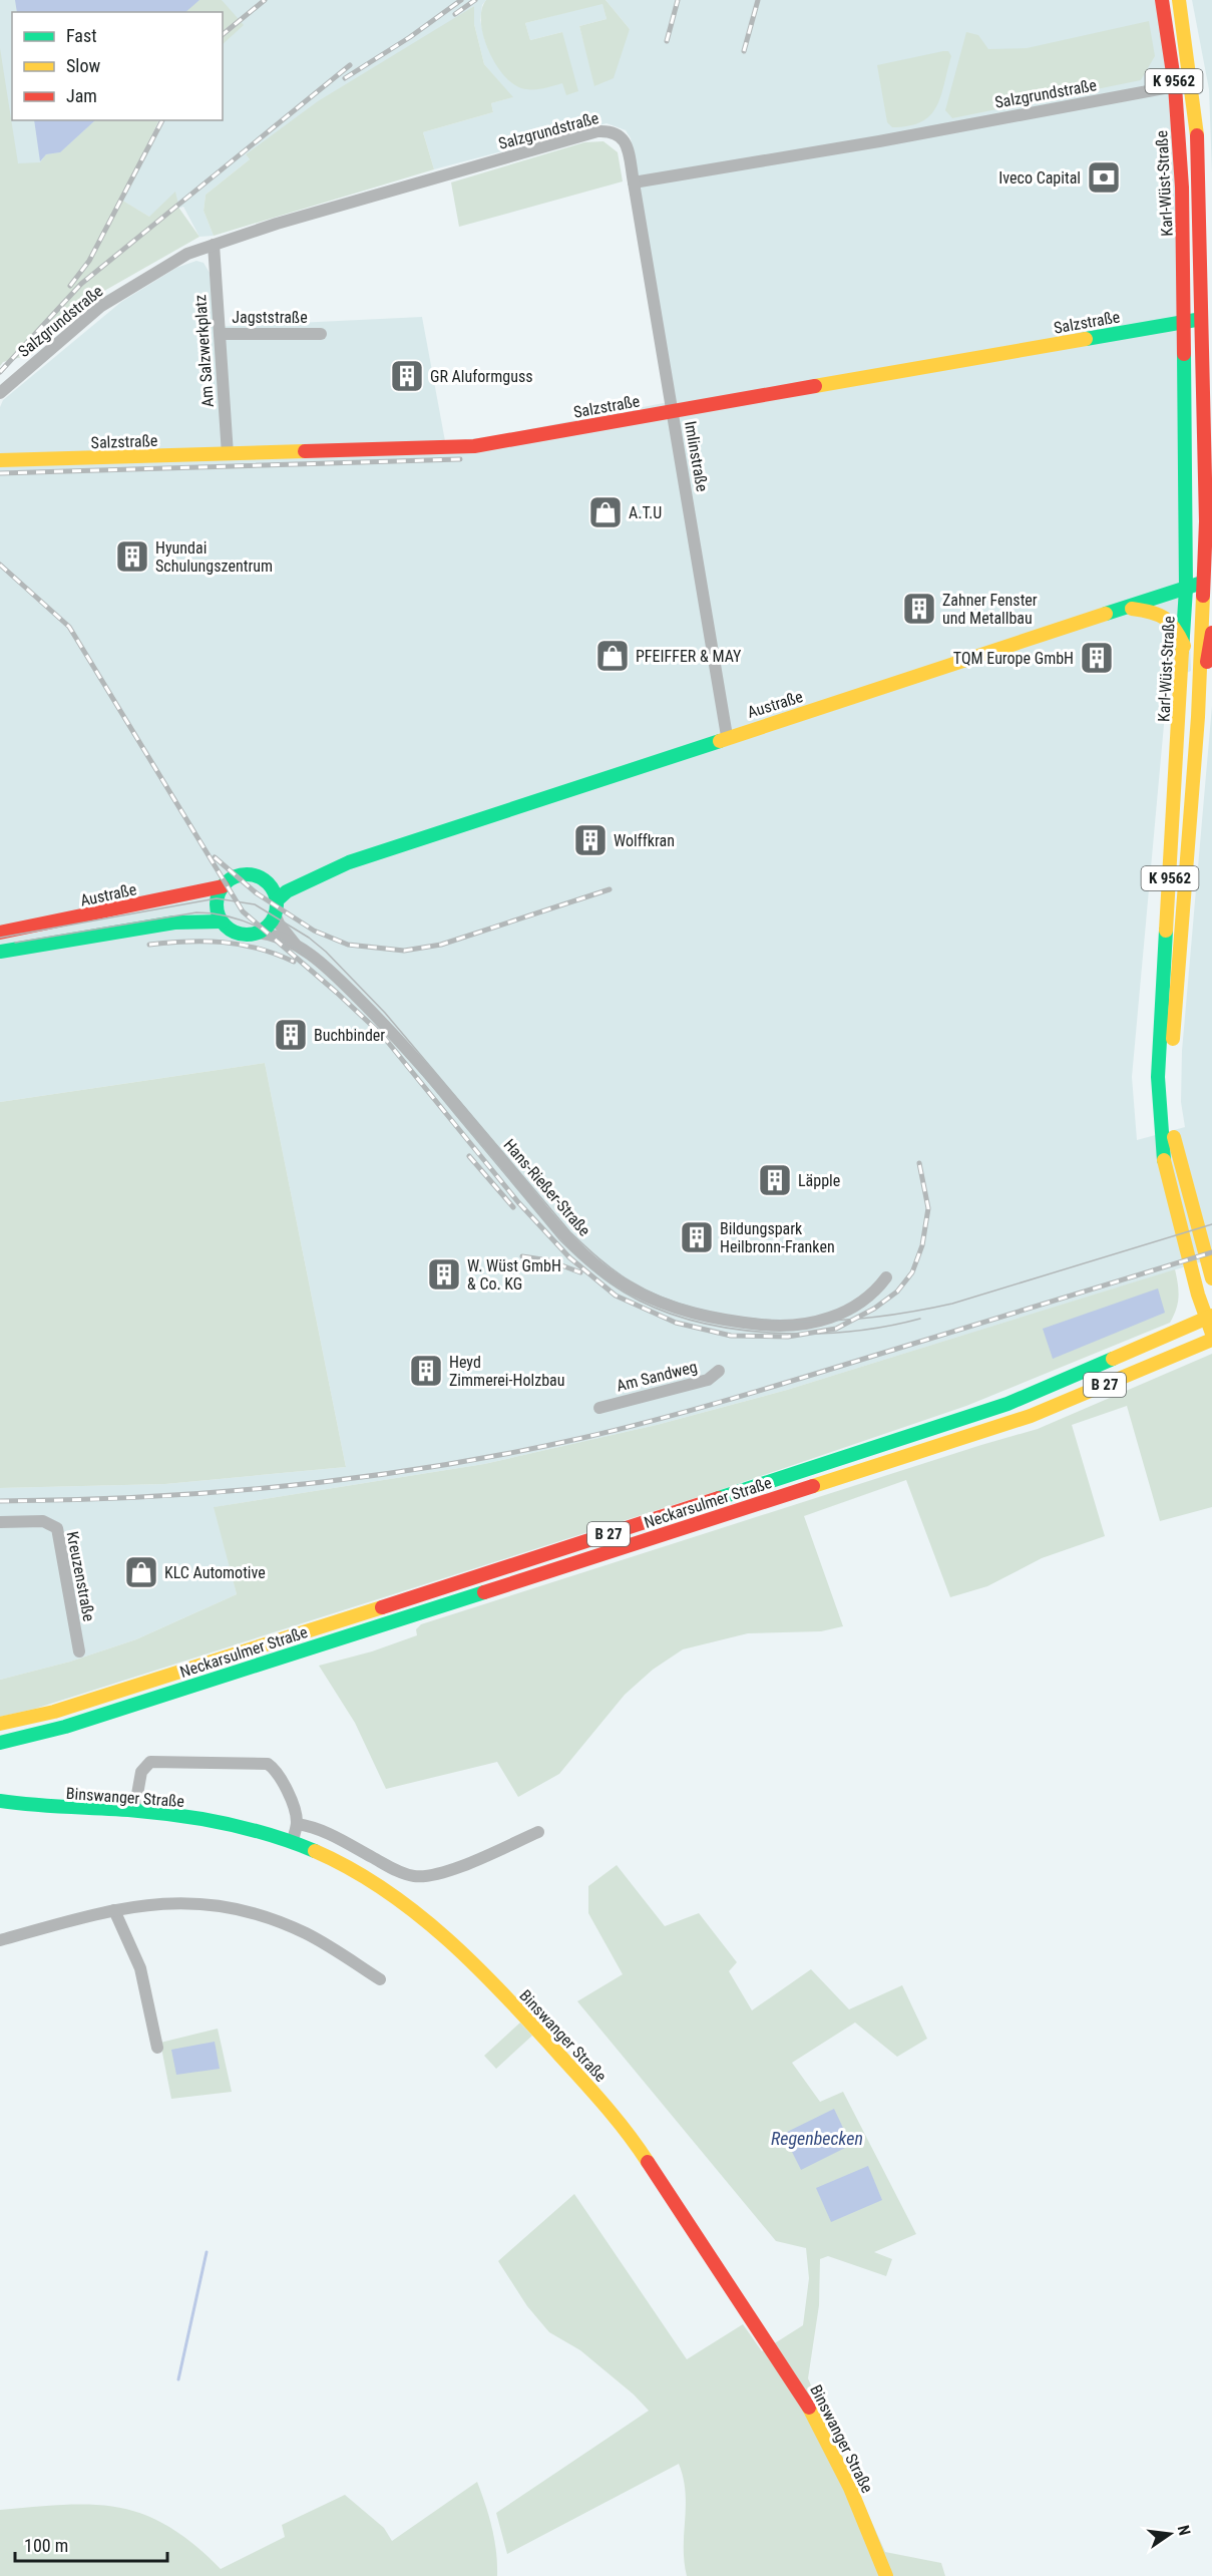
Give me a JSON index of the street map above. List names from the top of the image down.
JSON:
{
  "streets": {
    "main road": [
      "K 9562",
      "Karl-Wüst-Straße",
      "Salzstraße",
      "Austraße",
      "B 27",
      "Neckarsulmer Straße",
      "Binswanger Straße"
    ],
    "street": [
      "Salzgrundstraße",
      "Jagststraße",
      "Am Salzwerkplatz",
      "Imlinstraße",
      "Hans-Rießer-Straße",
      "Am Sandweg",
      "Kreuzenstraße"
    ]
  },
  "crossings": [
    ["Salzgrundstraße", "Karl-Wüst-Straße"],
    ["Salzgrundstraße", "Am Salzwerkplatz"],
    ["Salzgrundstraße", "Imlinstraße"],
    ["Karl-Wüst-Straße", "Salzstraße"],
    ["Karl-Wüst-Straße", "Austraße"],
    ["Karl-Wüst-Straße", "Neckarsulmer Straße"],
    ["Jagststraße", "Am Salzwerkplatz"],
    ["Salzstraße", "Am Salzwerkplatz"],
    ["Salzstraße", "Imlinstraße"],
    ["Imlinstraße", "Austraße"],
    ["Austraße", "Hans-Rießer-Straße"]
  ],
  "water": ["Regenbecken"],
  "places": {
    "bank": ["Iveco Capital"],
    "building": [
      "GR Aluformguss",
      "Hyundai Schulungszentrum",
      "Zahner Fenster und Metallbau",
      "TQM Europe GmbH",
      "Wolffkran",
      "Buchbinder",
      "Läpple",
      "Bildungspark Heilbronn-Franken",
      "W. Wüst GmbH & Co. KG",
      "Heyd Zimmerei-Holzbau"
    ],
    "shop": ["A.T.U", "PFEIFFER & MAY", "KLC Automotive"]
  },
  "legend": ["Fast", "Slow", "Jam"],
  "scale_bar": "100 m",
  "north": "right"
}
